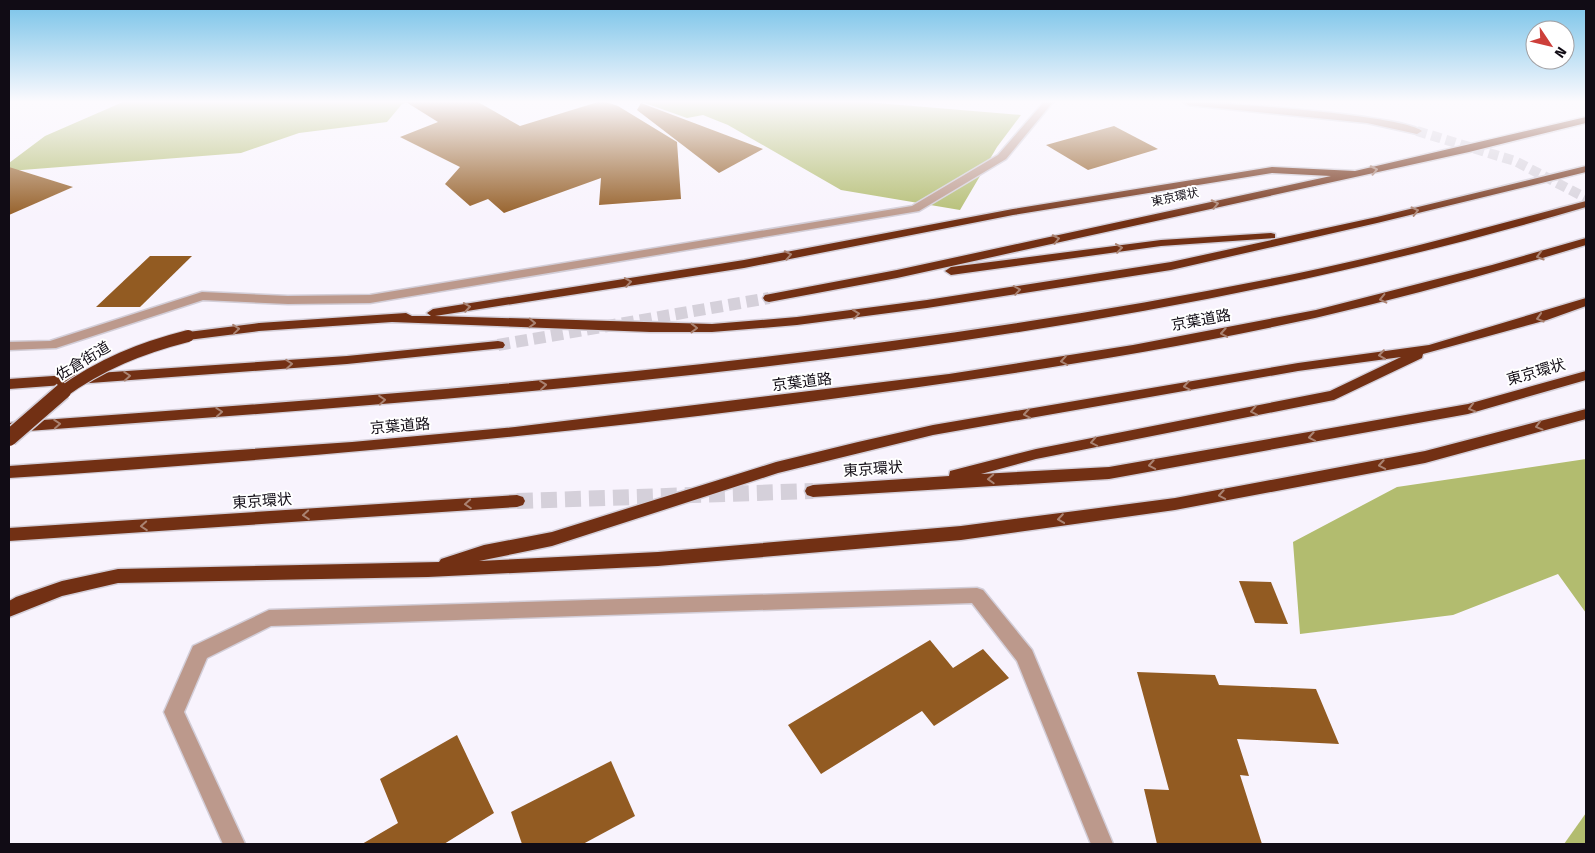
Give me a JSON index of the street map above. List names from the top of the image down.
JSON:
{
  "streets": {
    "highway": ["東京環状", "京葉道路", "佐倉街道"]
  },
  "north": "bottom right"
}
